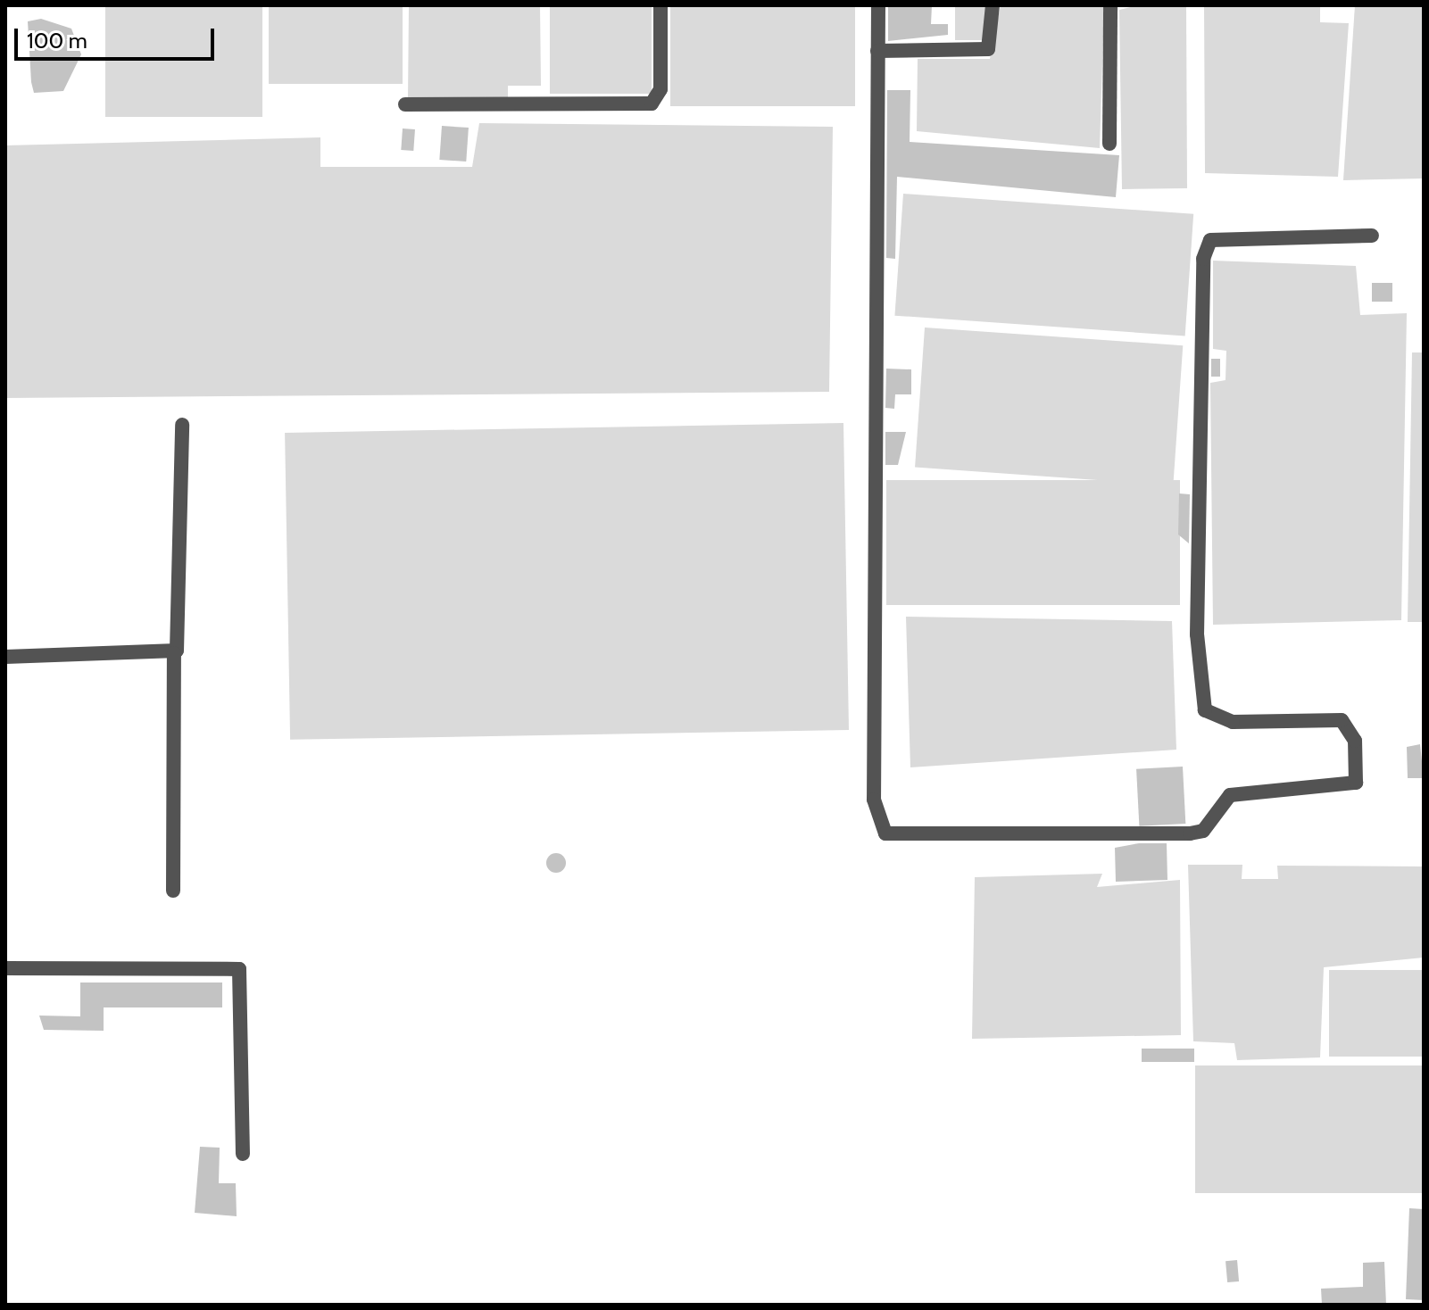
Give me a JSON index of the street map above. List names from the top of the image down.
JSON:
{
  "scale_bar": "100 m"
}
